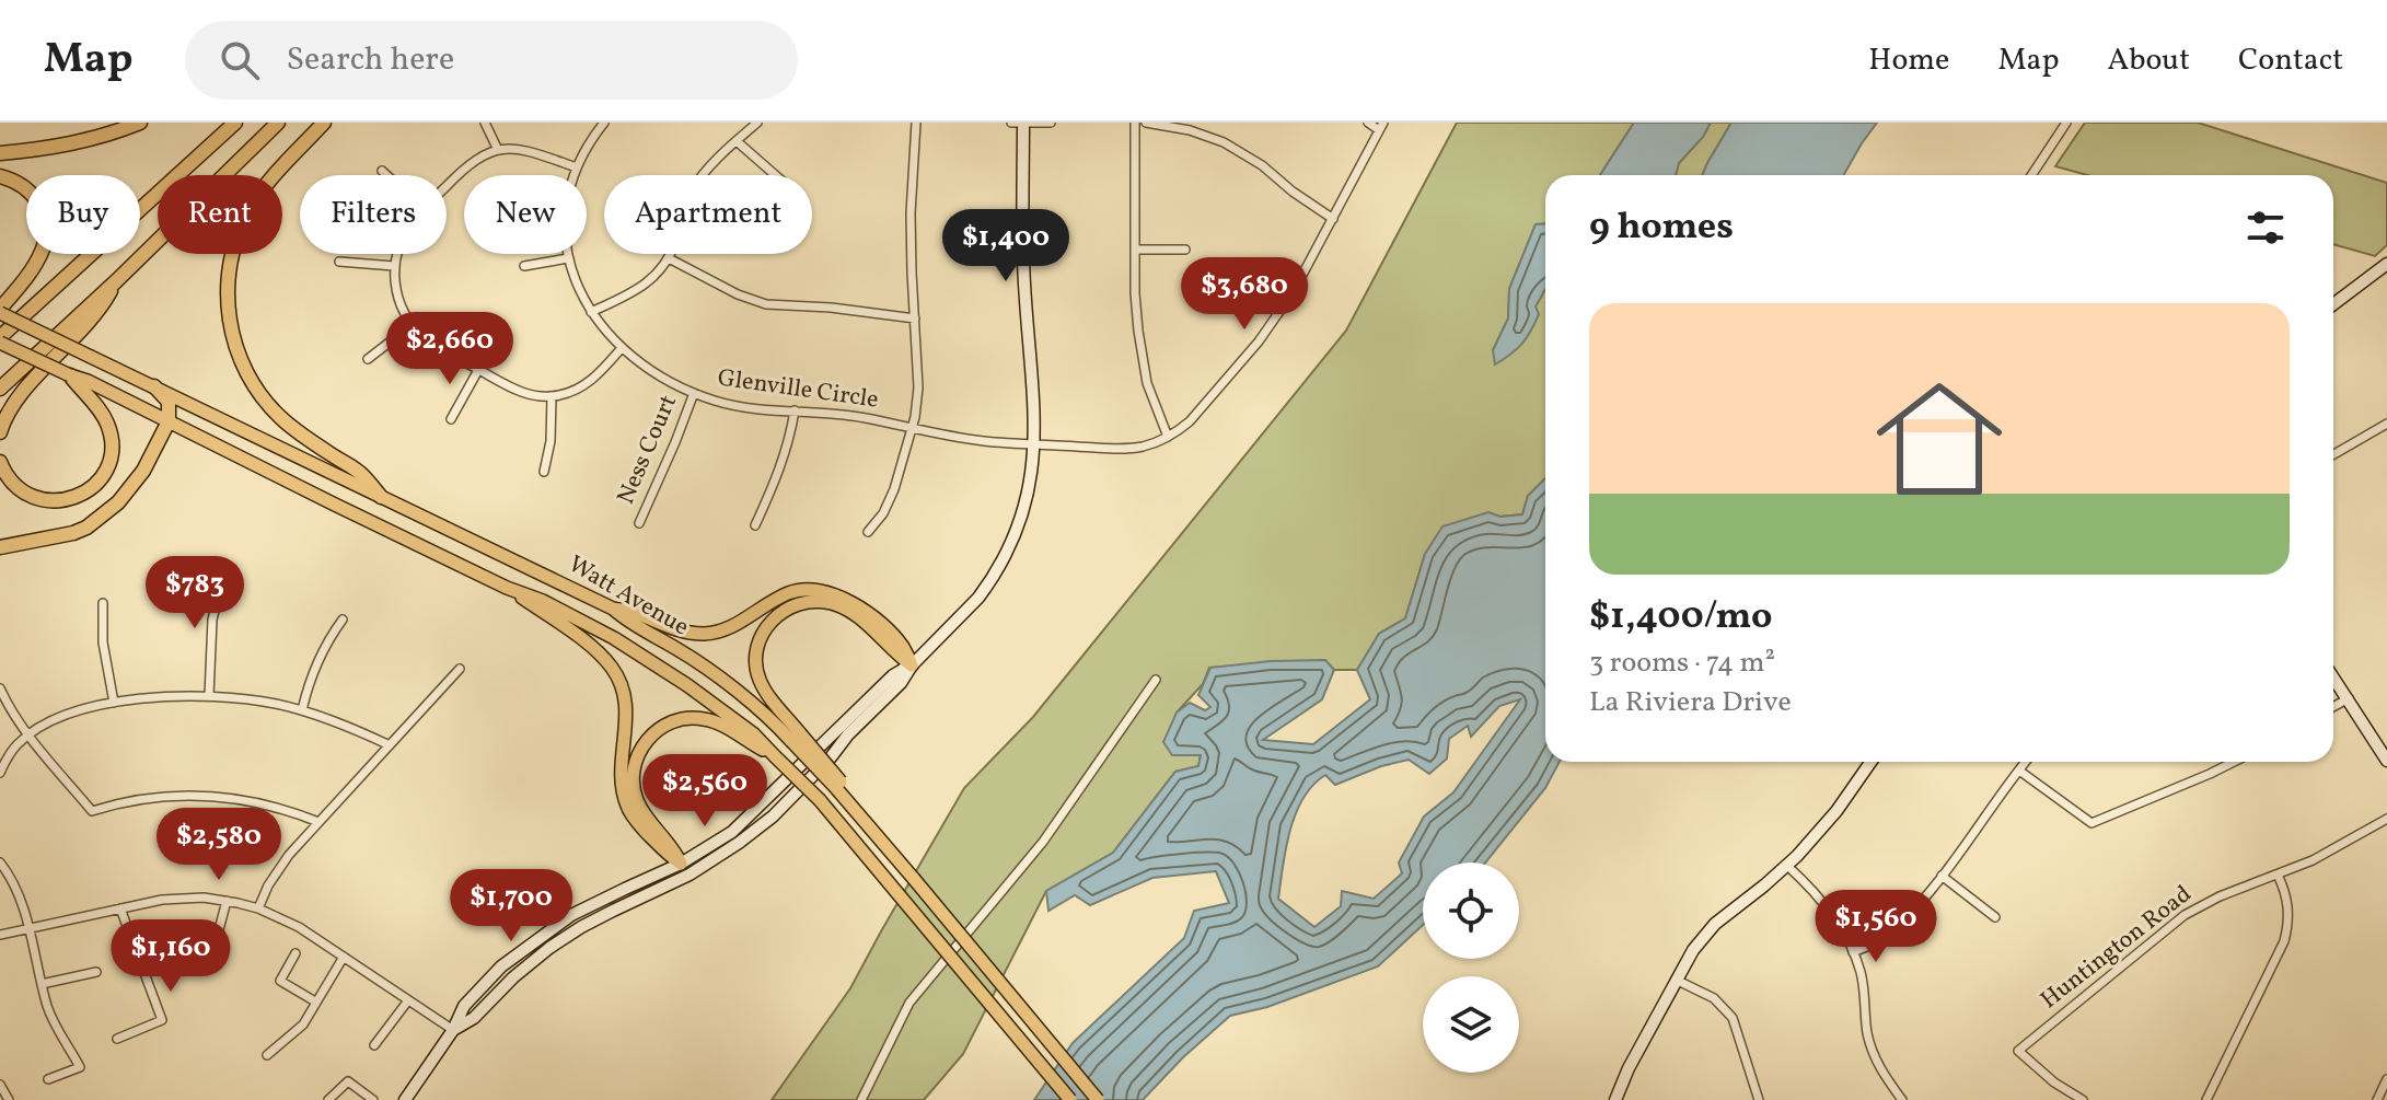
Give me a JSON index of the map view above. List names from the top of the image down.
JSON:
{
  "streets": {
    "main road": ["Watt Avenue"],
    "street": ["Glenville Circle", "Ness Court", "Huntington Road"]
  },
  "crossings": [
    ["Glenville Circle", "Ness Court"]
  ],
  "page": {
    "header": "Map",
    "search": "Search here",
    "nav": [
      "Home",
      "Map",
      "About",
      "Contact"
    ],
    "chip": [
      "Buy",
      "Rent",
      "Filters",
      "New",
      "Apartment"
    ],
    "heading": "9 homes",
    "price": [
      "$1,400",
      "$3,680",
      "$2,660",
      "$783",
      "$2,560",
      "$2,580",
      "$1,700",
      "$1,560",
      "$1,160"
    ],
    "list": [
      {
        "name": "$1,400/mo",
        "note": "3 rooms · 74 m² · La Riviera Drive"
      }
    ]
  }
}
